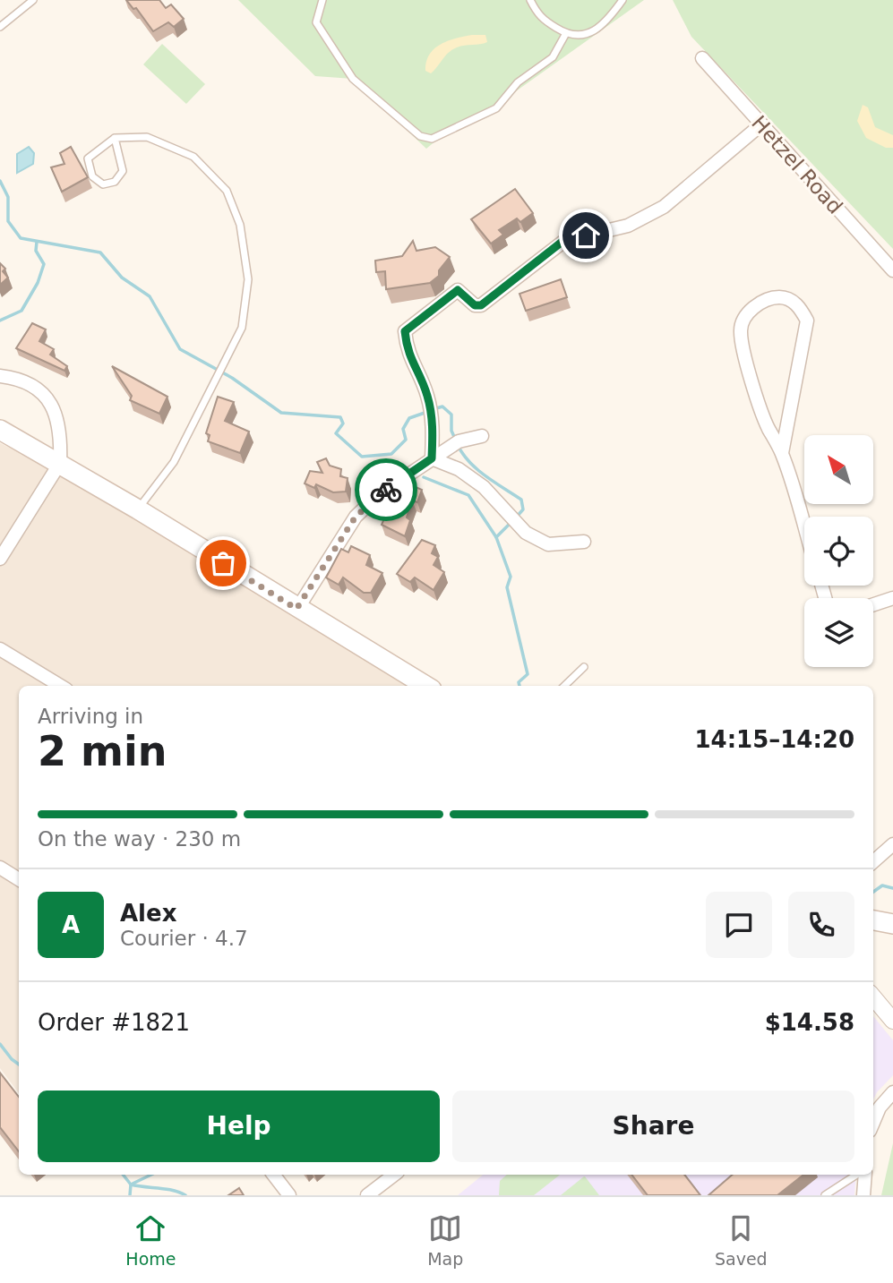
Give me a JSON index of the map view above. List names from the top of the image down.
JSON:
{
  "streets": {
    "street": ["Hetzel Road"]
  },
  "north": "top left",
  "page": {
    "heading": ["2 min", "Arriving in", "14:15–14:20"],
    "panel": [
      "Alex",
      "Courier · 4.7",
      "Order #1821",
      "$14.58"
    ],
    "bar": "On the way · 230 m",
    "round": "A",
    "buttons": ["Help", "Share"],
    "tabs": ["Home", "Map", "Saved"]
  }
}
